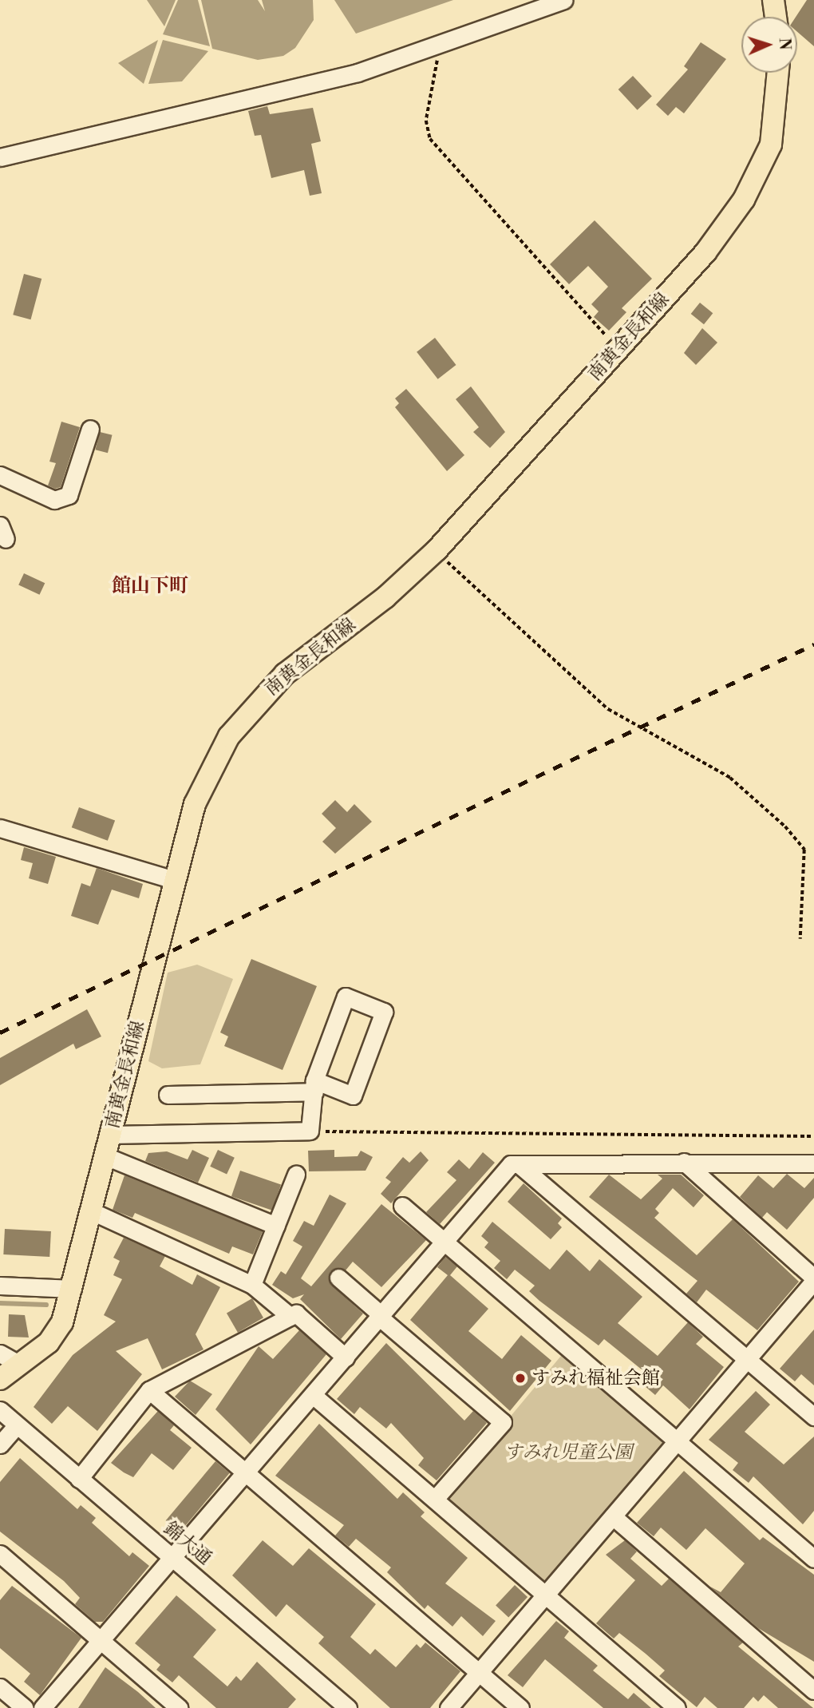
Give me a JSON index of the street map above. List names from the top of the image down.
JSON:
{
  "streets": {
    "main road": ["南黄金長和線"],
    "street": ["錦大通"]
  },
  "districts": ["館山下町"],
  "parks": ["すみれ児童公園"],
  "places": ["すみれ福祉会館"],
  "north": "right"
}
